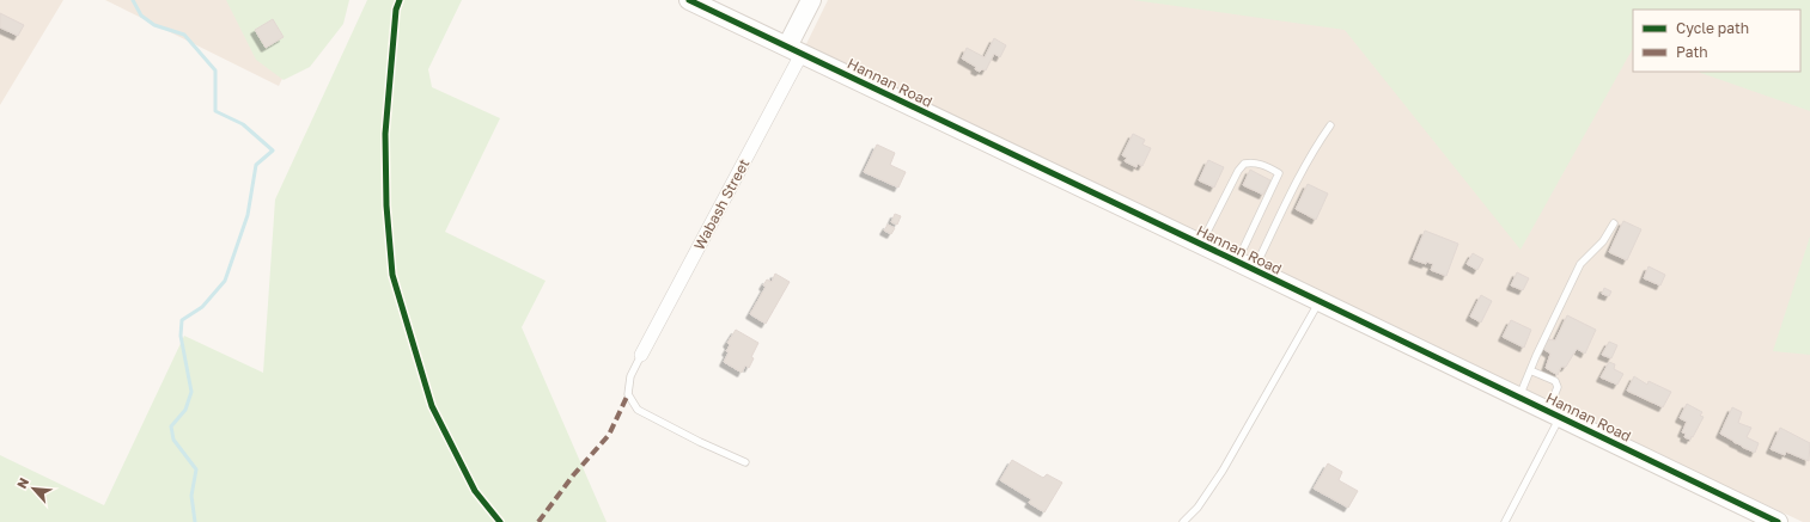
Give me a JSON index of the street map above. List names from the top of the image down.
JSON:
{
  "streets": {
    "street": ["Hannan Road", "Wabash Street"]
  },
  "crossings": [
    ["Hannan Road", "Wabash Street"]
  ],
  "legend": ["Cycle path", "Path"],
  "north": "top left"
}
